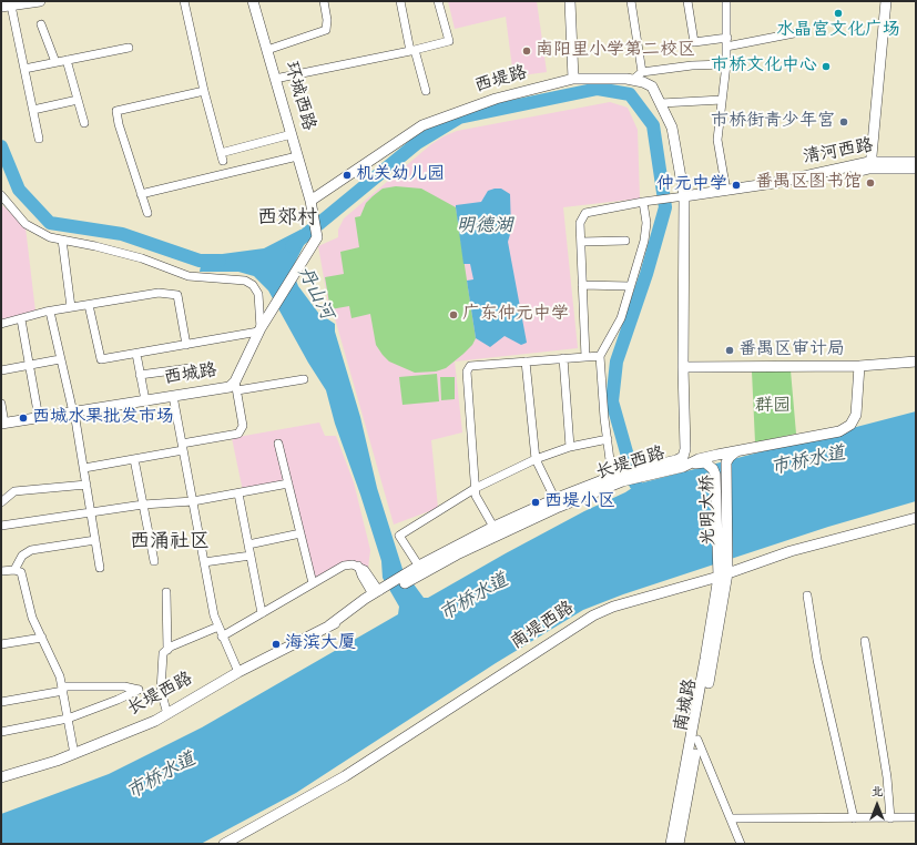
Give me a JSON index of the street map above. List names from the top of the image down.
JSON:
{
  "streets": {
    "street": [
      "西堤路",
      "环城西路",
      "清河西路",
      "西城路",
      "长堤西路",
      "光明大桥",
      "南堤西路",
      "南城路"
    ]
  },
  "crossings": [
    ["西堤路", "环城西路"],
    ["西堤路", "清河西路"],
    ["西堤路", "西城路"],
    ["西堤路", "长堤西路"],
    ["西堤路", "光明大桥"],
    ["环城西路", "西城路"],
    ["长堤西路", "光明大桥"],
    ["光明大桥", "南堤西路"],
    ["光明大桥", "南城路"],
    ["南堤西路", "南城路"]
  ],
  "districts": ["西郊村", "西涌社区"],
  "water": ["明德湖", "丹山河", "市桥水道"],
  "parks": ["群园"],
  "places": [
    "水晶宫文化广场",
    "南阳里小学第二校区",
    "市桥文化中心",
    "市桥街青少年宫",
    "机关幼儿园",
    "番禺区图书馆",
    "仲元中学",
    "广东仲元中学",
    "番禺区审计局",
    "西城水果批发市场",
    "西堤小区",
    "海滨大厦"
  ],
  "north": "top"
}
